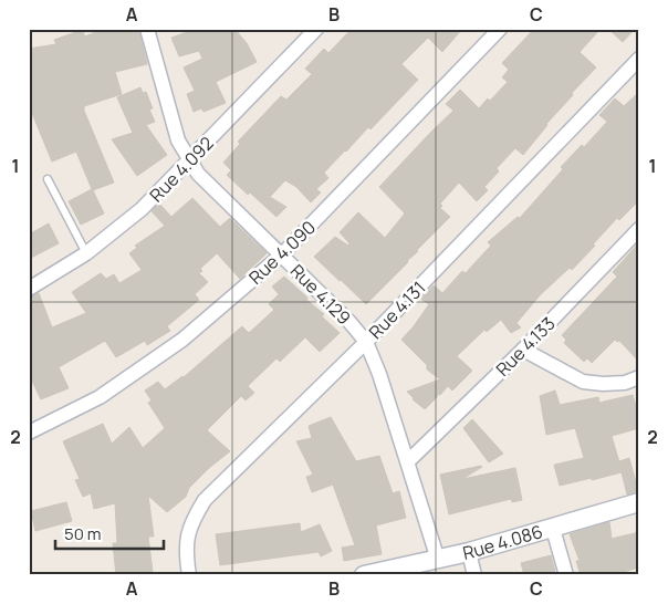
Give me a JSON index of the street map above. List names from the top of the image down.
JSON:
{
  "streets": {
    "street": [
      "Rue 4.092",
      "Rue 4.090",
      "Rue 4.129",
      "Rue 4.131",
      "Rue 4.133",
      "Rue 4.086"
    ]
  },
  "crossings": [
    ["Rue 4.092", "Rue 4.129"],
    ["Rue 4.090", "Rue 4.129"],
    ["Rue 4.129", "Rue 4.131"],
    ["Rue 4.129", "Rue 4.133"],
    ["Rue 4.129", "Rue 4.086"]
  ],
  "scale_bar": "50 m",
  "grid": {
    "columns": ["A", "B", "C"],
    "rows": ["1", "2"]
  }
}
